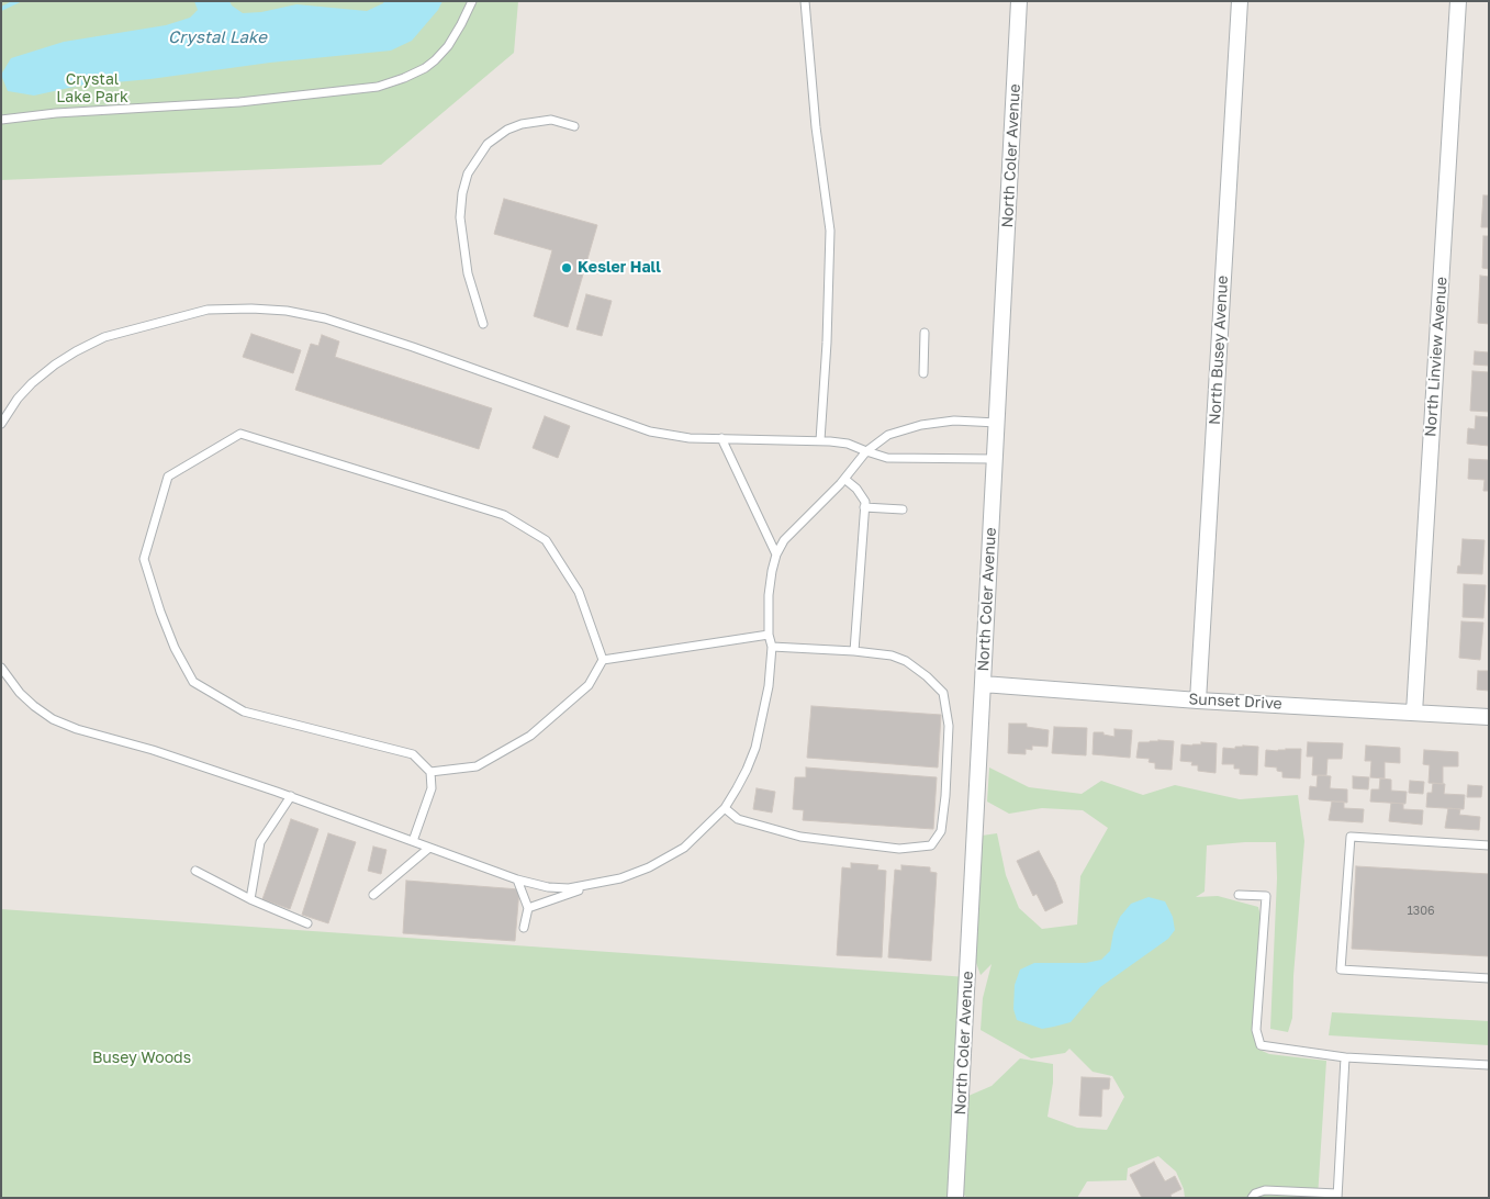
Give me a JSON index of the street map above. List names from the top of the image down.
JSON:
{
  "streets": {
    "street": [
      "North Coler Avenue",
      "North Busey Avenue",
      "North Linview Avenue",
      "Sunset Drive"
    ]
  },
  "crossings": [
    ["North Coler Avenue", "Sunset Drive"],
    ["North Busey Avenue", "Sunset Drive"],
    ["North Linview Avenue", "Sunset Drive"]
  ],
  "water": ["Crystal Lake"],
  "parks": ["Crystal Lake Park", "Busey Woods"],
  "places": ["Kesler Hall"],
  "house_numbers": ["1306"]
}
